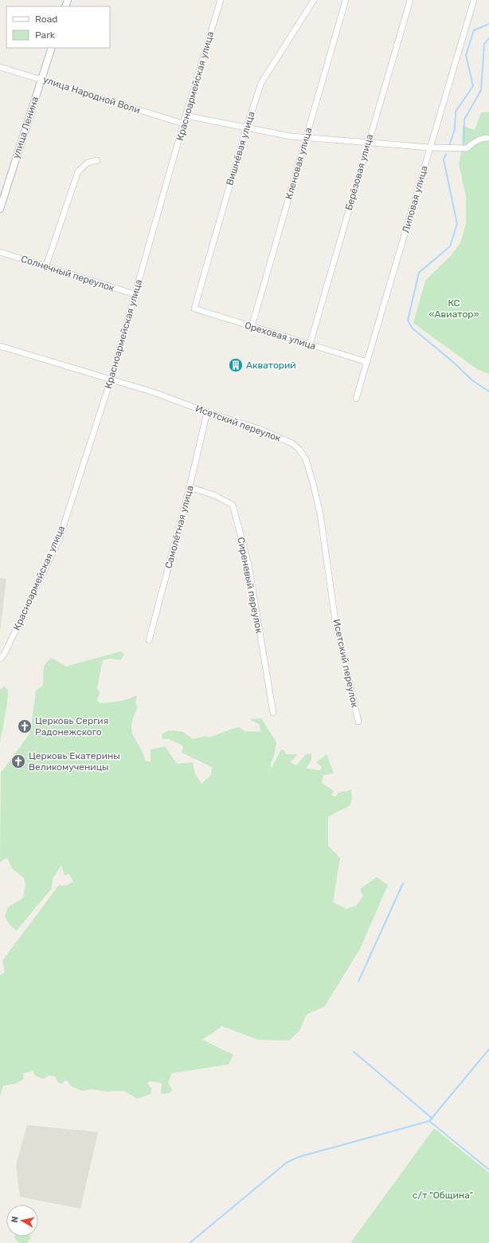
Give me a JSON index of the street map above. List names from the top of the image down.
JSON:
{
  "streets": {
    "street": [
      "Красноармейская улица",
      "улица Народной Воли",
      "улица Ленина",
      "Вишнёвая улица",
      "Кленовая улица",
      "Берёзовая улица",
      "Липовая улица",
      "Солнечный переулок",
      "Ореховая улица",
      "Исетский переулок",
      "Самолётная улица",
      "Сиреневый переулок"
    ]
  },
  "crossings": [
    ["Красноармейская улица", "улица Народной Воли"],
    ["Красноармейская улица", "Солнечный переулок"],
    ["Красноармейская улица", "Исетский переулок"],
    ["улица Народной Воли", "улица Ленина"],
    ["Вишнёвая улица", "Ореховая улица"],
    ["Кленовая улица", "Ореховая улица"],
    ["Берёзовая улица", "Ореховая улица"],
    ["Липовая улица", "Ореховая улица"],
    ["Исетский переулок", "Самолётная улица"],
    ["Самолётная улица", "Сиреневый переулок"]
  ],
  "parks": ["КС «Авиатор»", "с/т \"Община\""],
  "places": {
    "building": ["Акваторий"],
    "church": ["Церковь Сергия Радонежского", "Церковь Екатерины Великомученицы"]
  },
  "legend": ["Road", "Park"],
  "north": "left"
}
